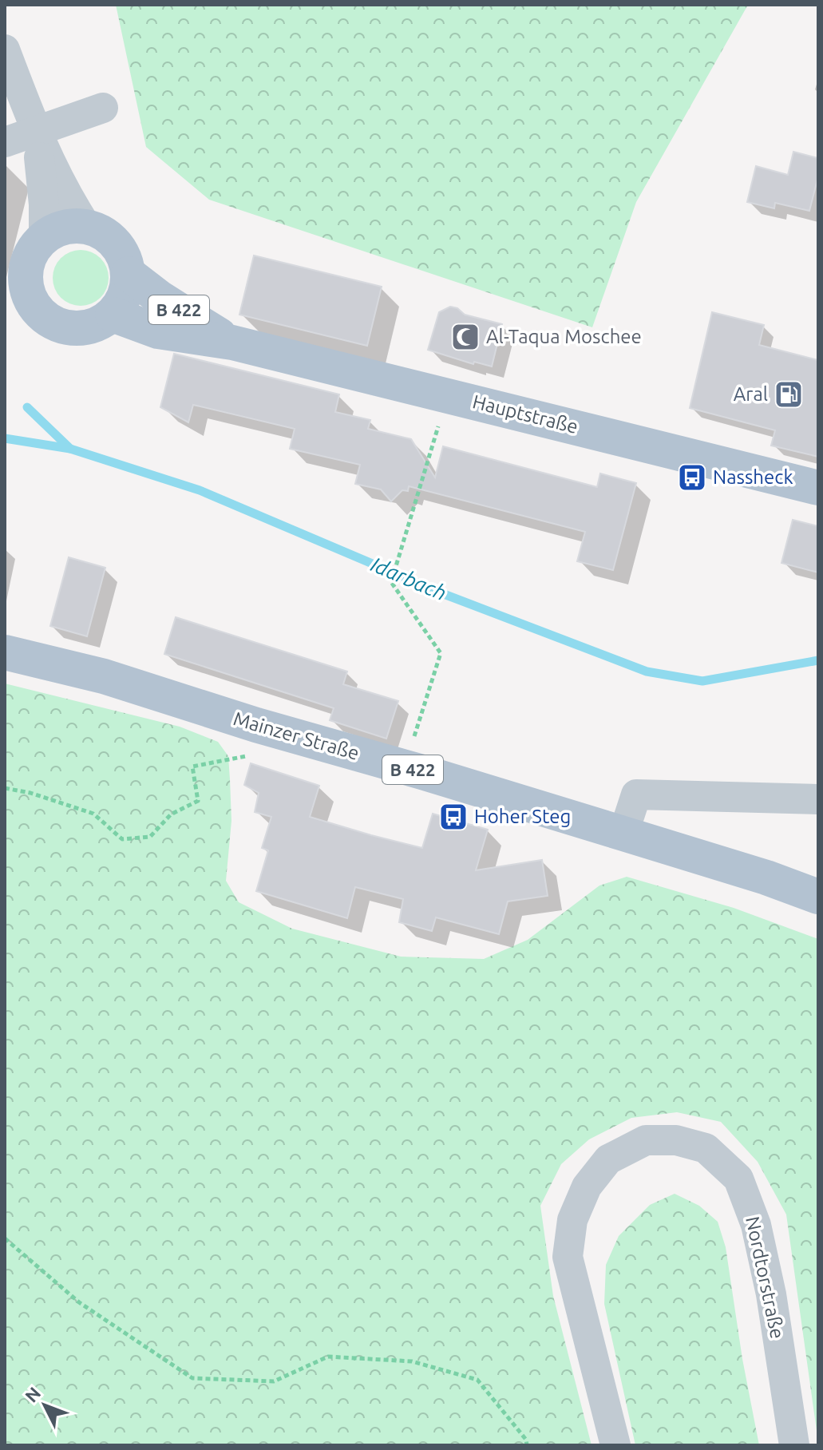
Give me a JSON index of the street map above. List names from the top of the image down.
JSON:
{
  "streets": {
    "main road": ["B 422", "Hauptstraße", "Mainzer Straße"],
    "street": ["Nordtorstraße"]
  },
  "crossings": [
    ["B 422", "Hauptstraße"]
  ],
  "water": ["Idarbach"],
  "places": {
    "mosque": ["Al-Taqua Moschee"],
    "fuel station": ["Aral"],
    "bus stop": ["Nassheck", "Hoher Steg"]
  },
  "north": "top left"
}
